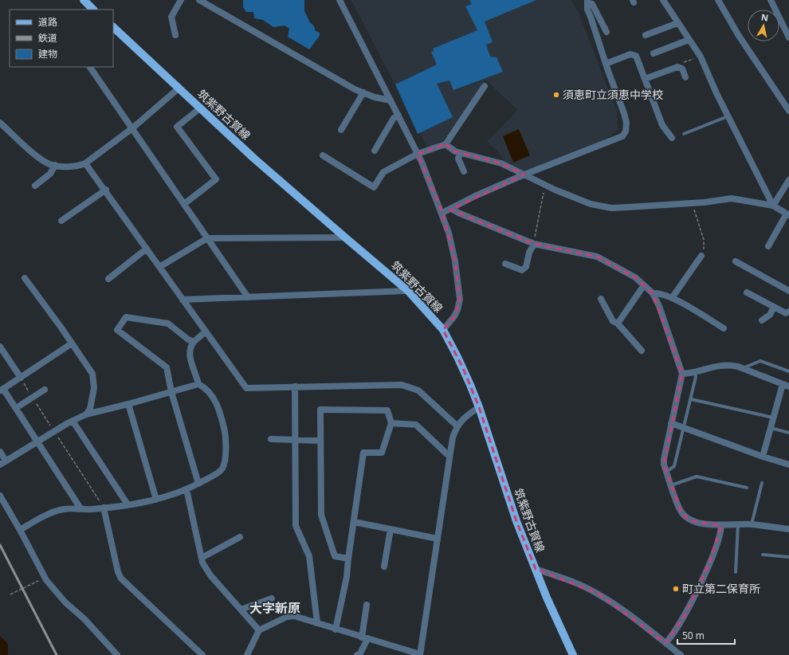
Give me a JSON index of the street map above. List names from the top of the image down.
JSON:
{
  "streets": {
    "main road": ["筑紫野古賀線"]
  },
  "districts": ["大字新原"],
  "places": ["須恵町立須恵中学校", "町立第二保育所"],
  "legend": ["道路", "鉄道", "建物"],
  "scale_bar": "50 m",
  "north": "top"
}
